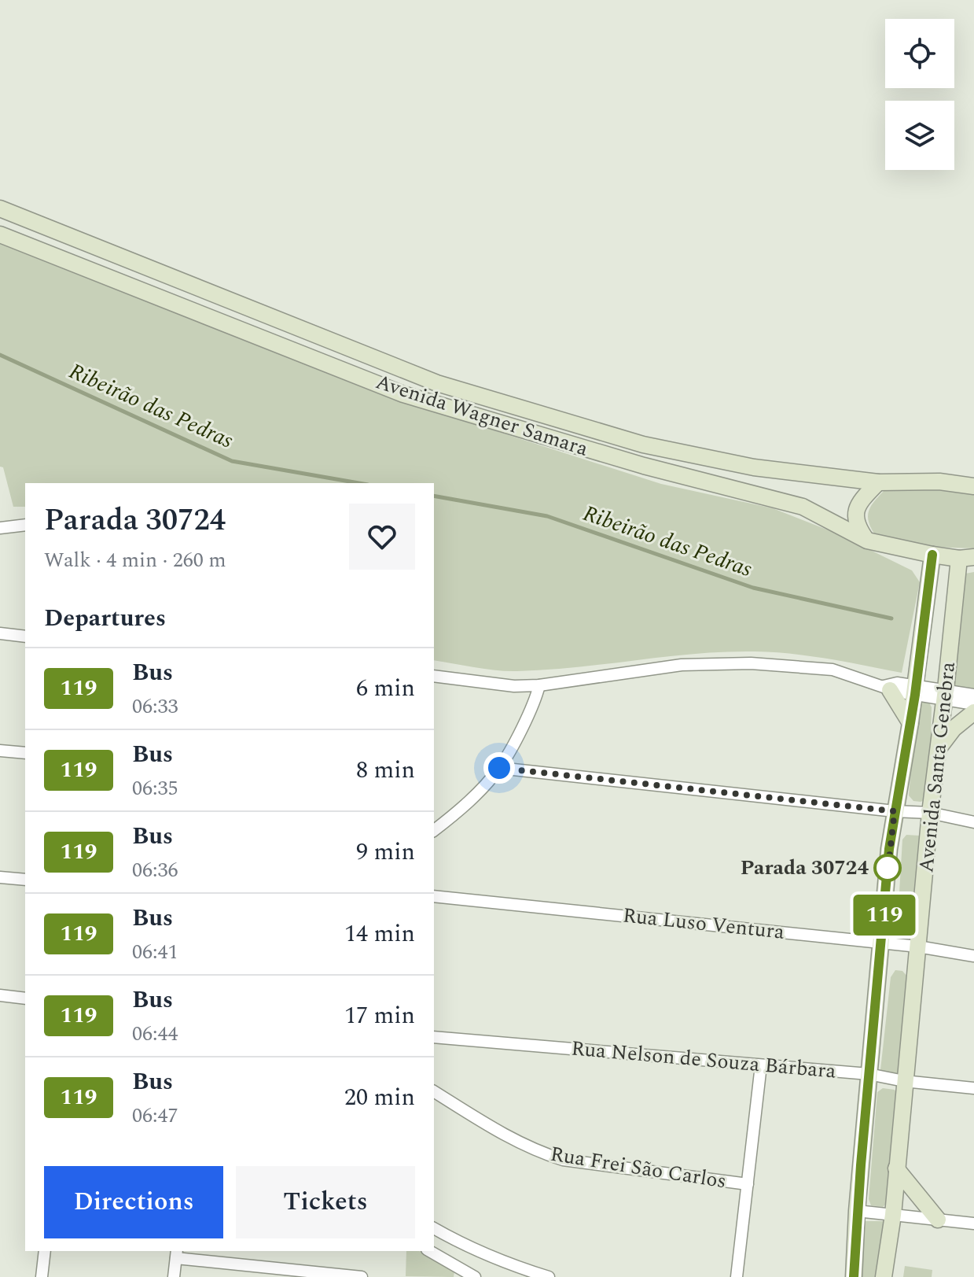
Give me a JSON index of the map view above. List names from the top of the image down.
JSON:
{
  "streets": {
    "main road": ["Avenida Wagner Samara", "Avenida Santa Genebra"],
    "street": ["Rua Luso Ventura", "Rua Nelson de Souza Bárbara", "Rua Frei São Carlos"]
  },
  "crossings": [
    ["Avenida Wagner Samara", "Avenida Santa Genebra"],
    ["Avenida Santa Genebra", "Rua Luso Ventura"],
    ["Avenida Santa Genebra", "Rua Nelson de Souza Bárbara"]
  ],
  "water": ["Ribeirão das Pedras"],
  "places": ["Parada 30724"],
  "lines": ["bus line 119"],
  "page": {
    "on_map": "119",
    "heading": [
      ["Parada 30724", "Walk · 4 min · 260 m"],
      "Departures"
    ],
    "list": [
      {
        "mark": "119",
        "name": "Bus",
        "note": "06:33",
        "value": "6 min"
      },
      {
        "mark": "119",
        "name": "Bus",
        "note": "06:35",
        "value": "8 min"
      },
      {
        "mark": "119",
        "name": "Bus",
        "note": "06:36",
        "value": "9 min"
      },
      {
        "mark": "119",
        "name": "Bus",
        "note": "06:41",
        "value": "14 min"
      },
      {
        "mark": "119",
        "name": "Bus",
        "note": "06:44",
        "value": "17 min"
      },
      {
        "mark": "119",
        "name": "Bus",
        "note": "06:47",
        "value": "20 min"
      }
    ],
    "buttons": ["Directions", "Tickets"]
  }
}
